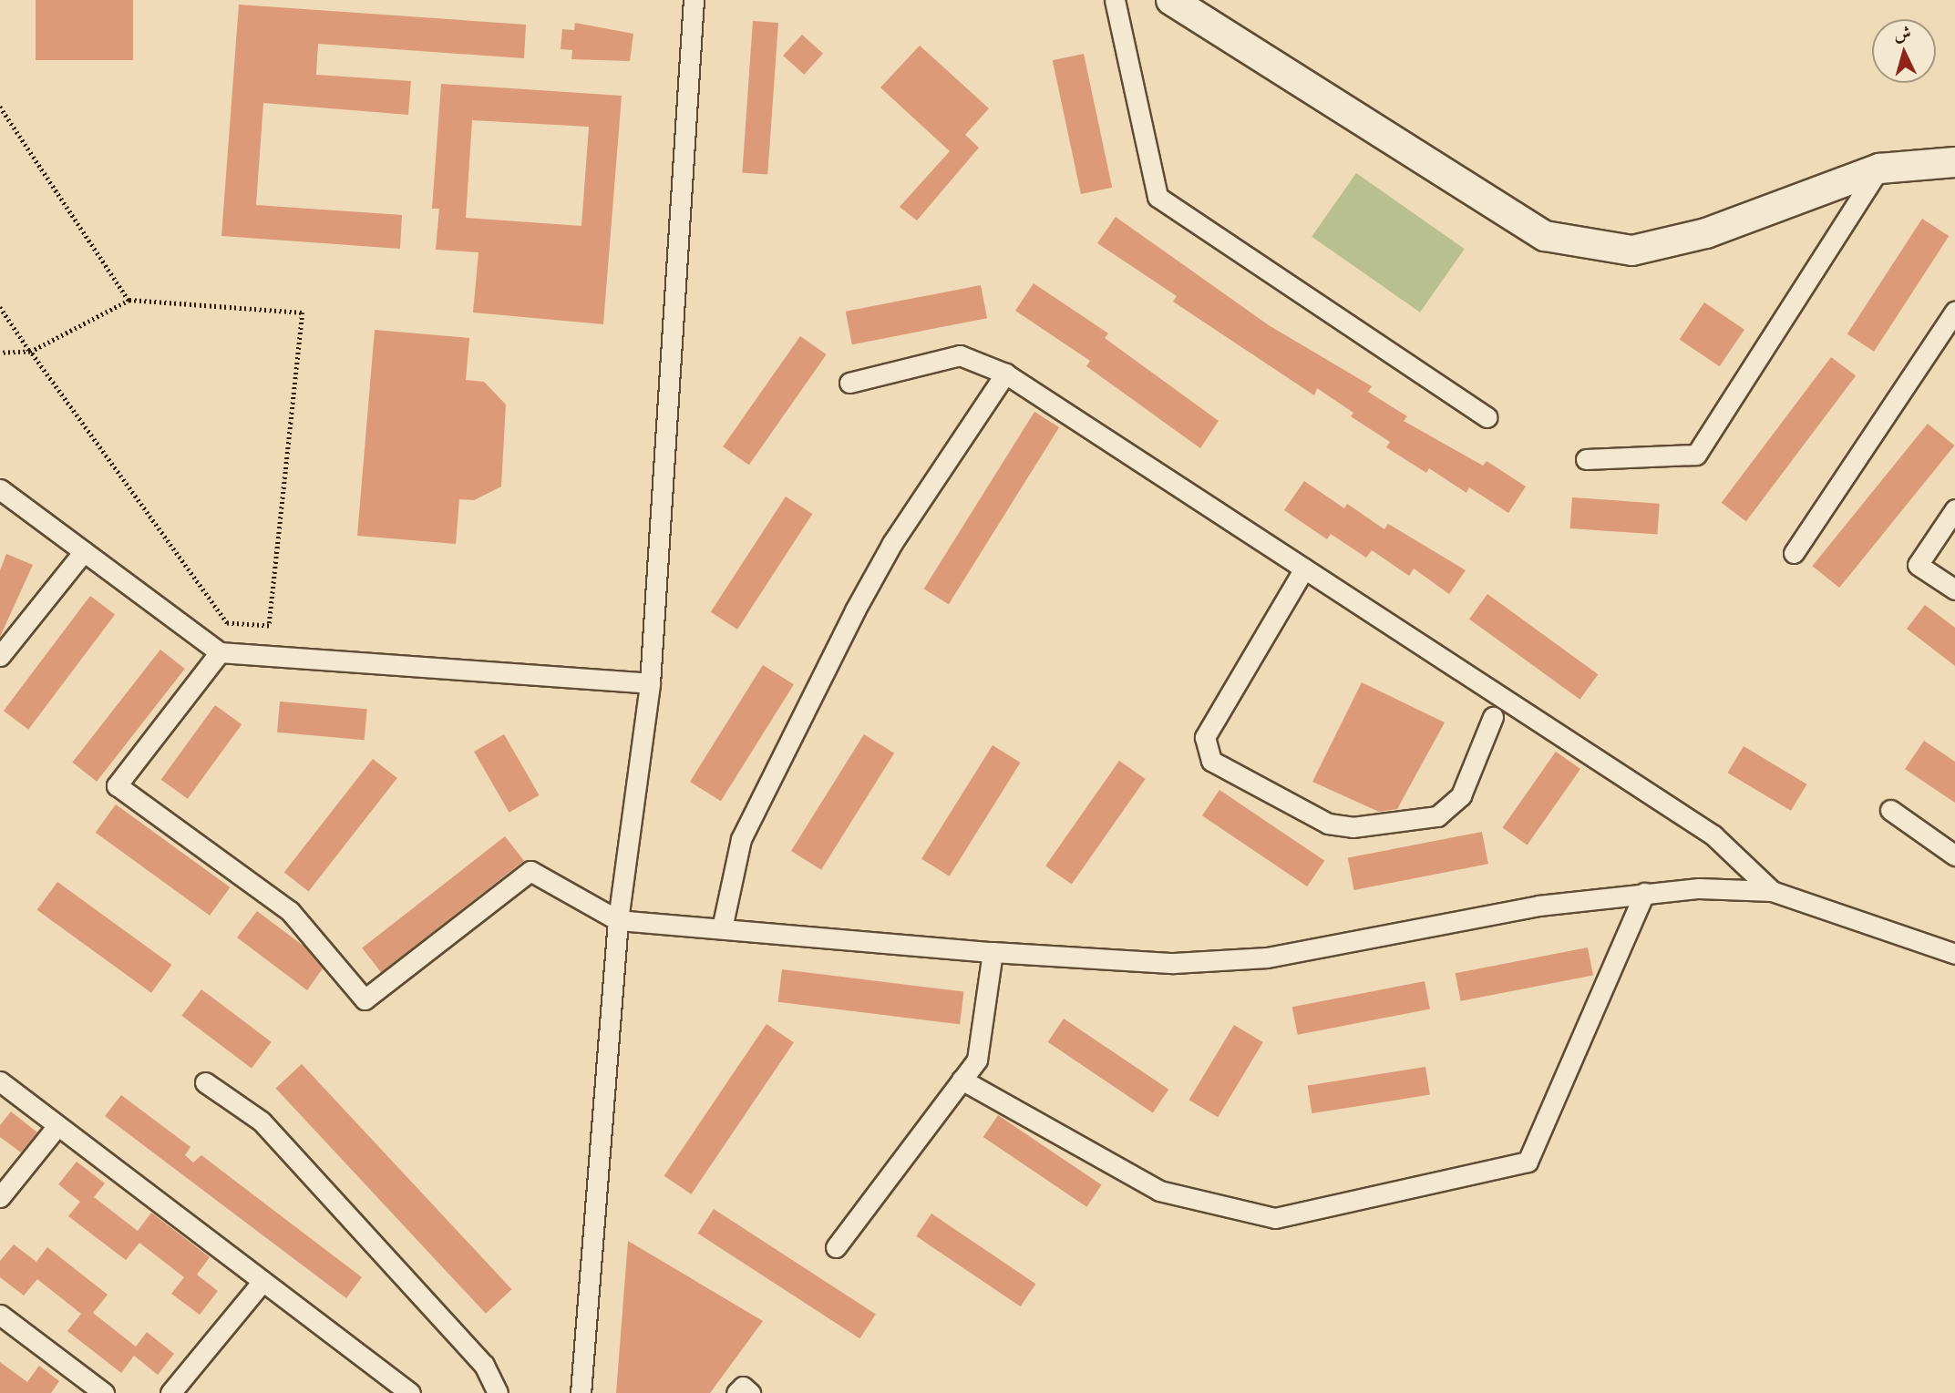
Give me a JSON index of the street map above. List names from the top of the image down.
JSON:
{
  "north": "top"
}
